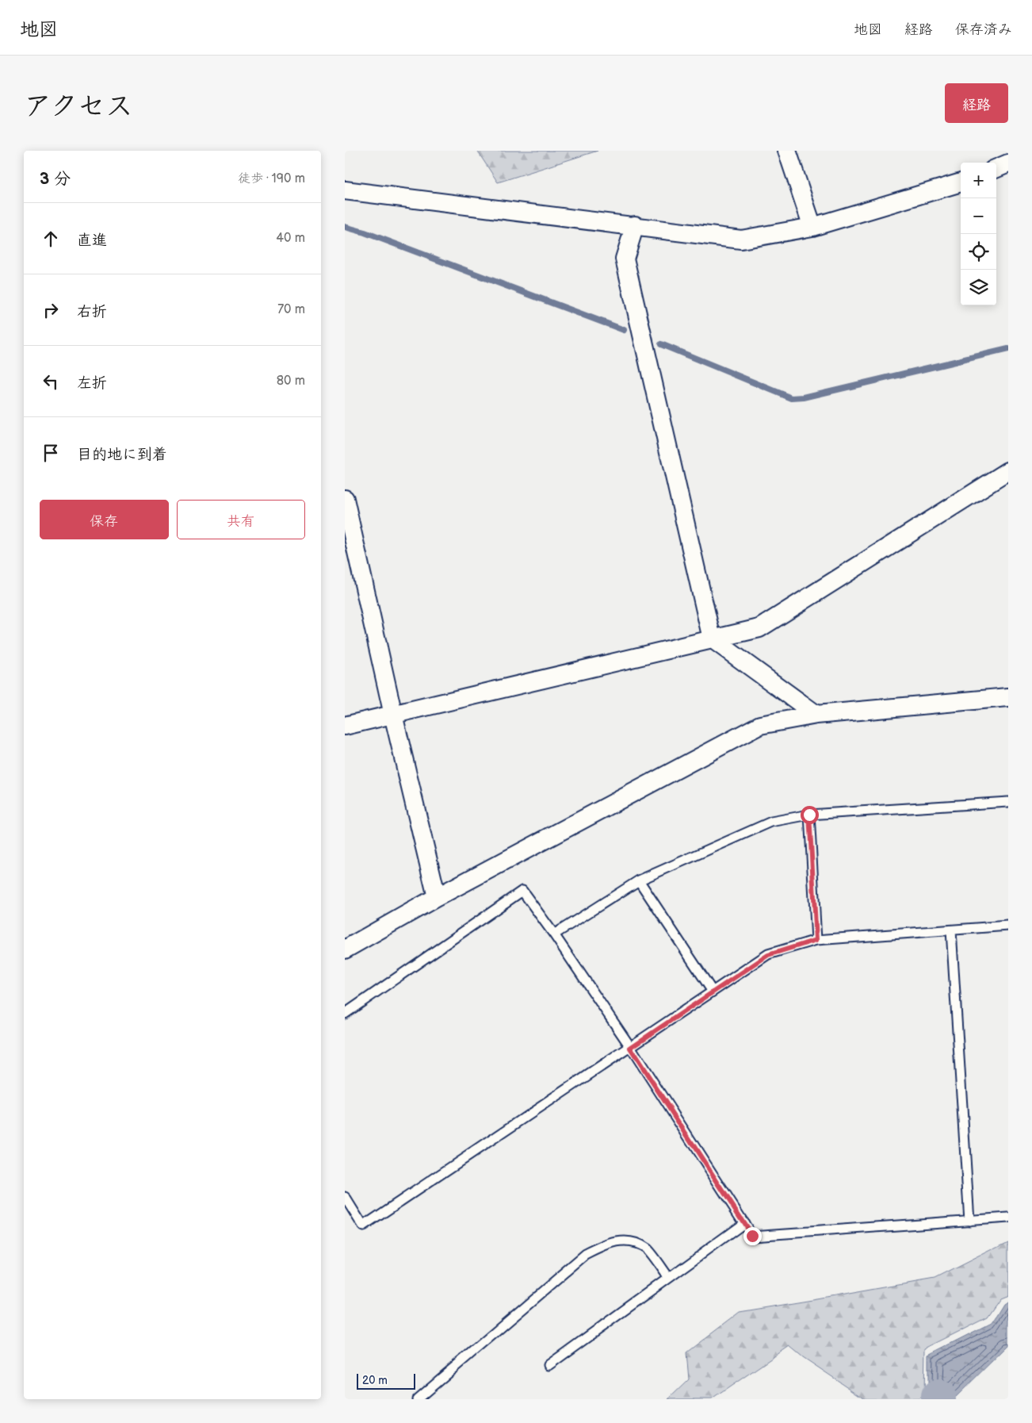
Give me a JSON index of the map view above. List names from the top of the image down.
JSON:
{
  "scale_bar": "20 m",
  "page": {
    "header": "地図",
    "nav": ["地図", "経路", "保存済み"],
    "title": "アクセス",
    "buttons": [
      "経路",
      ["保存", "共有"]
    ],
    "heading": ["3 分", "徒歩 · 190 m"],
    "map_buttons": ["+", "−"],
    "list": [
      ["直進", "40 m"],
      ["右折", "70 m"],
      ["左折", "80 m"],
      "目的地に到着"
    ],
    "scale": "20 m"
  }
}
